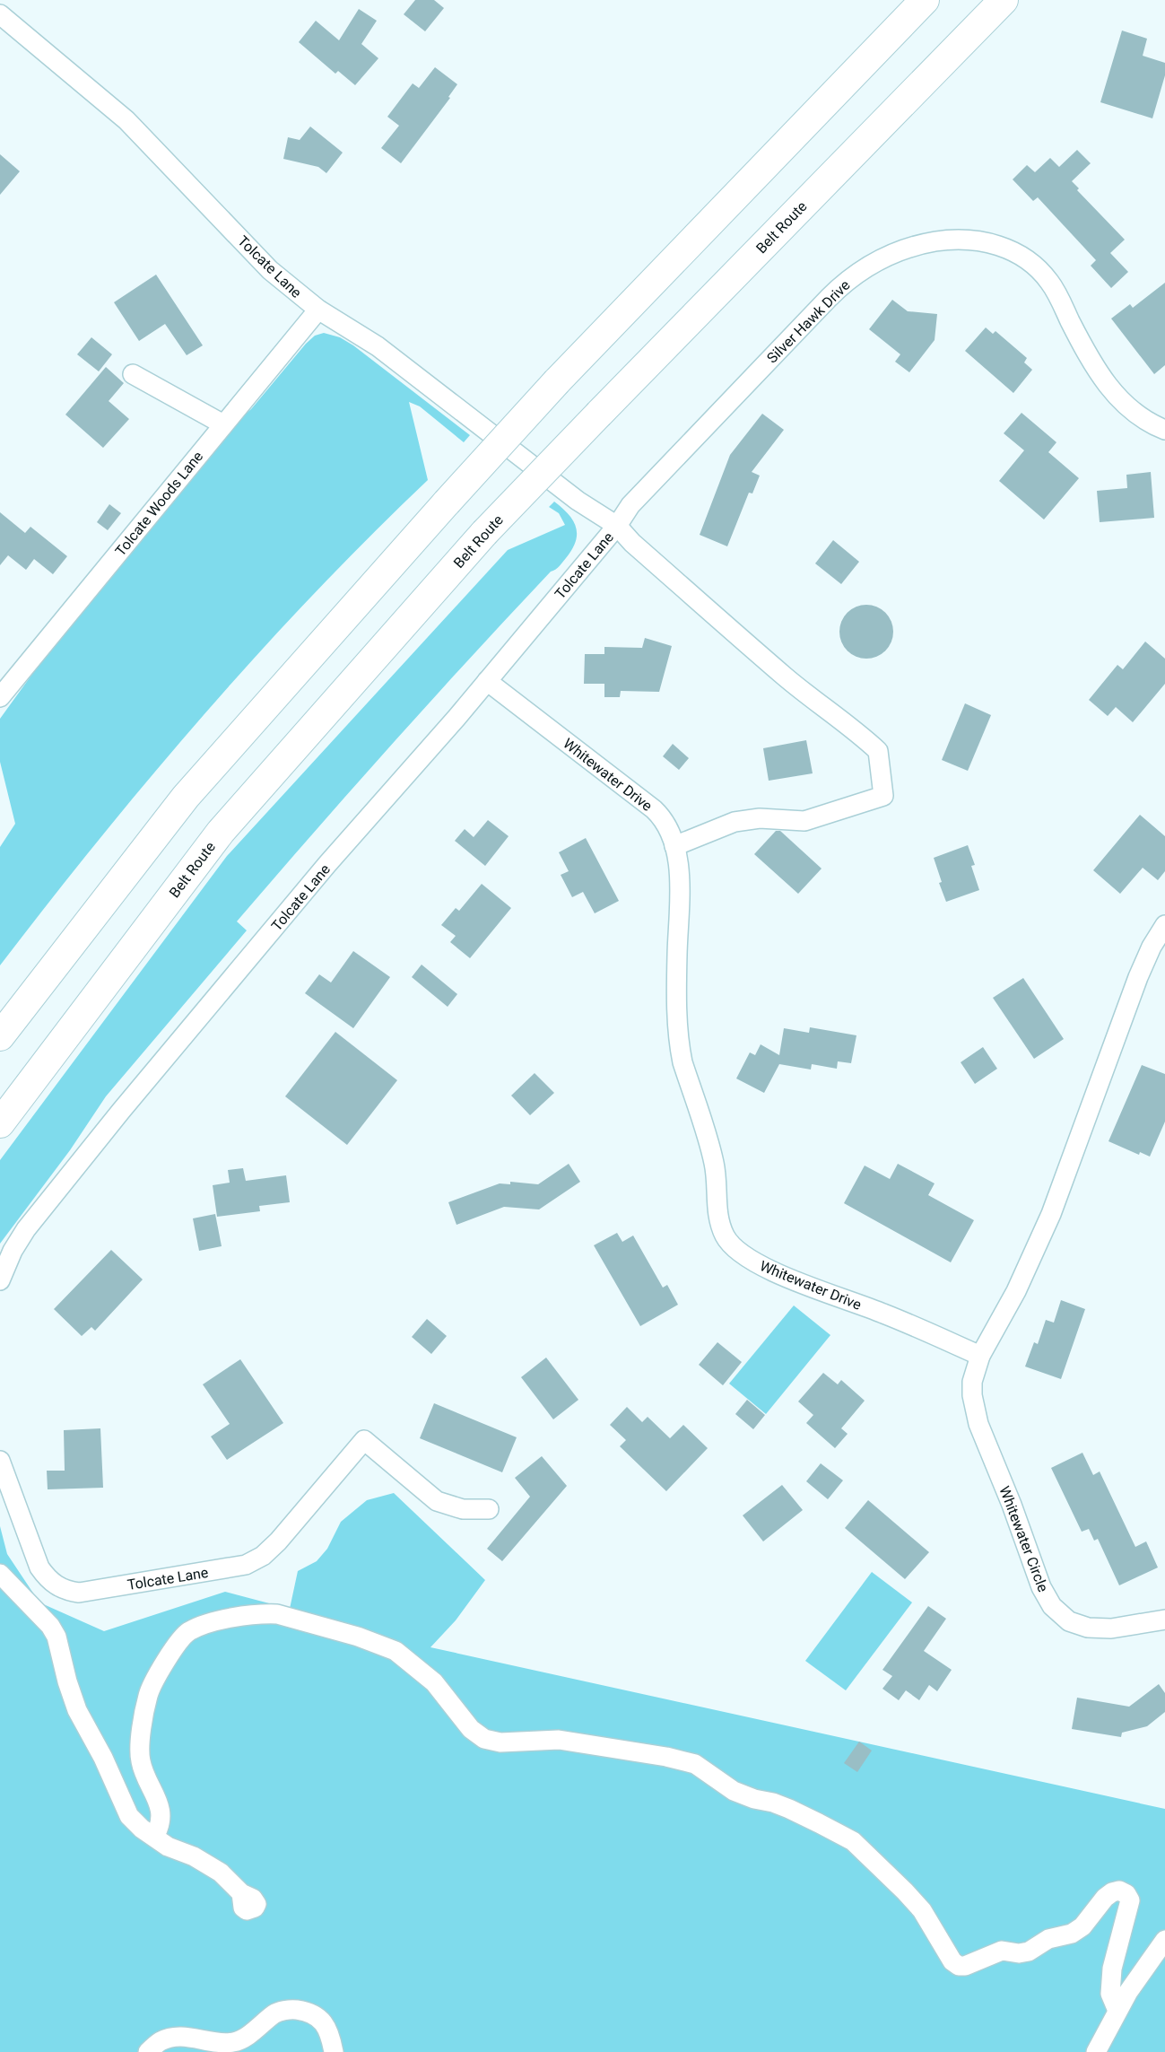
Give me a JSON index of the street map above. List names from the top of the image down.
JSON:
{
  "streets": {
    "highway": ["Belt Route"],
    "street": [
      "Tolcate Lane",
      "Silver Hawk Drive",
      "Tolcate Woods Lane",
      "Whitewater Drive",
      "Whitewater Circle"
    ]
  },
  "crossings": [
    ["Tolcate Lane", "Silver Hawk Drive"],
    ["Tolcate Lane", "Tolcate Woods Lane"],
    ["Tolcate Lane", "Whitewater Drive"],
    ["Whitewater Drive", "Whitewater Circle"]
  ]
}
